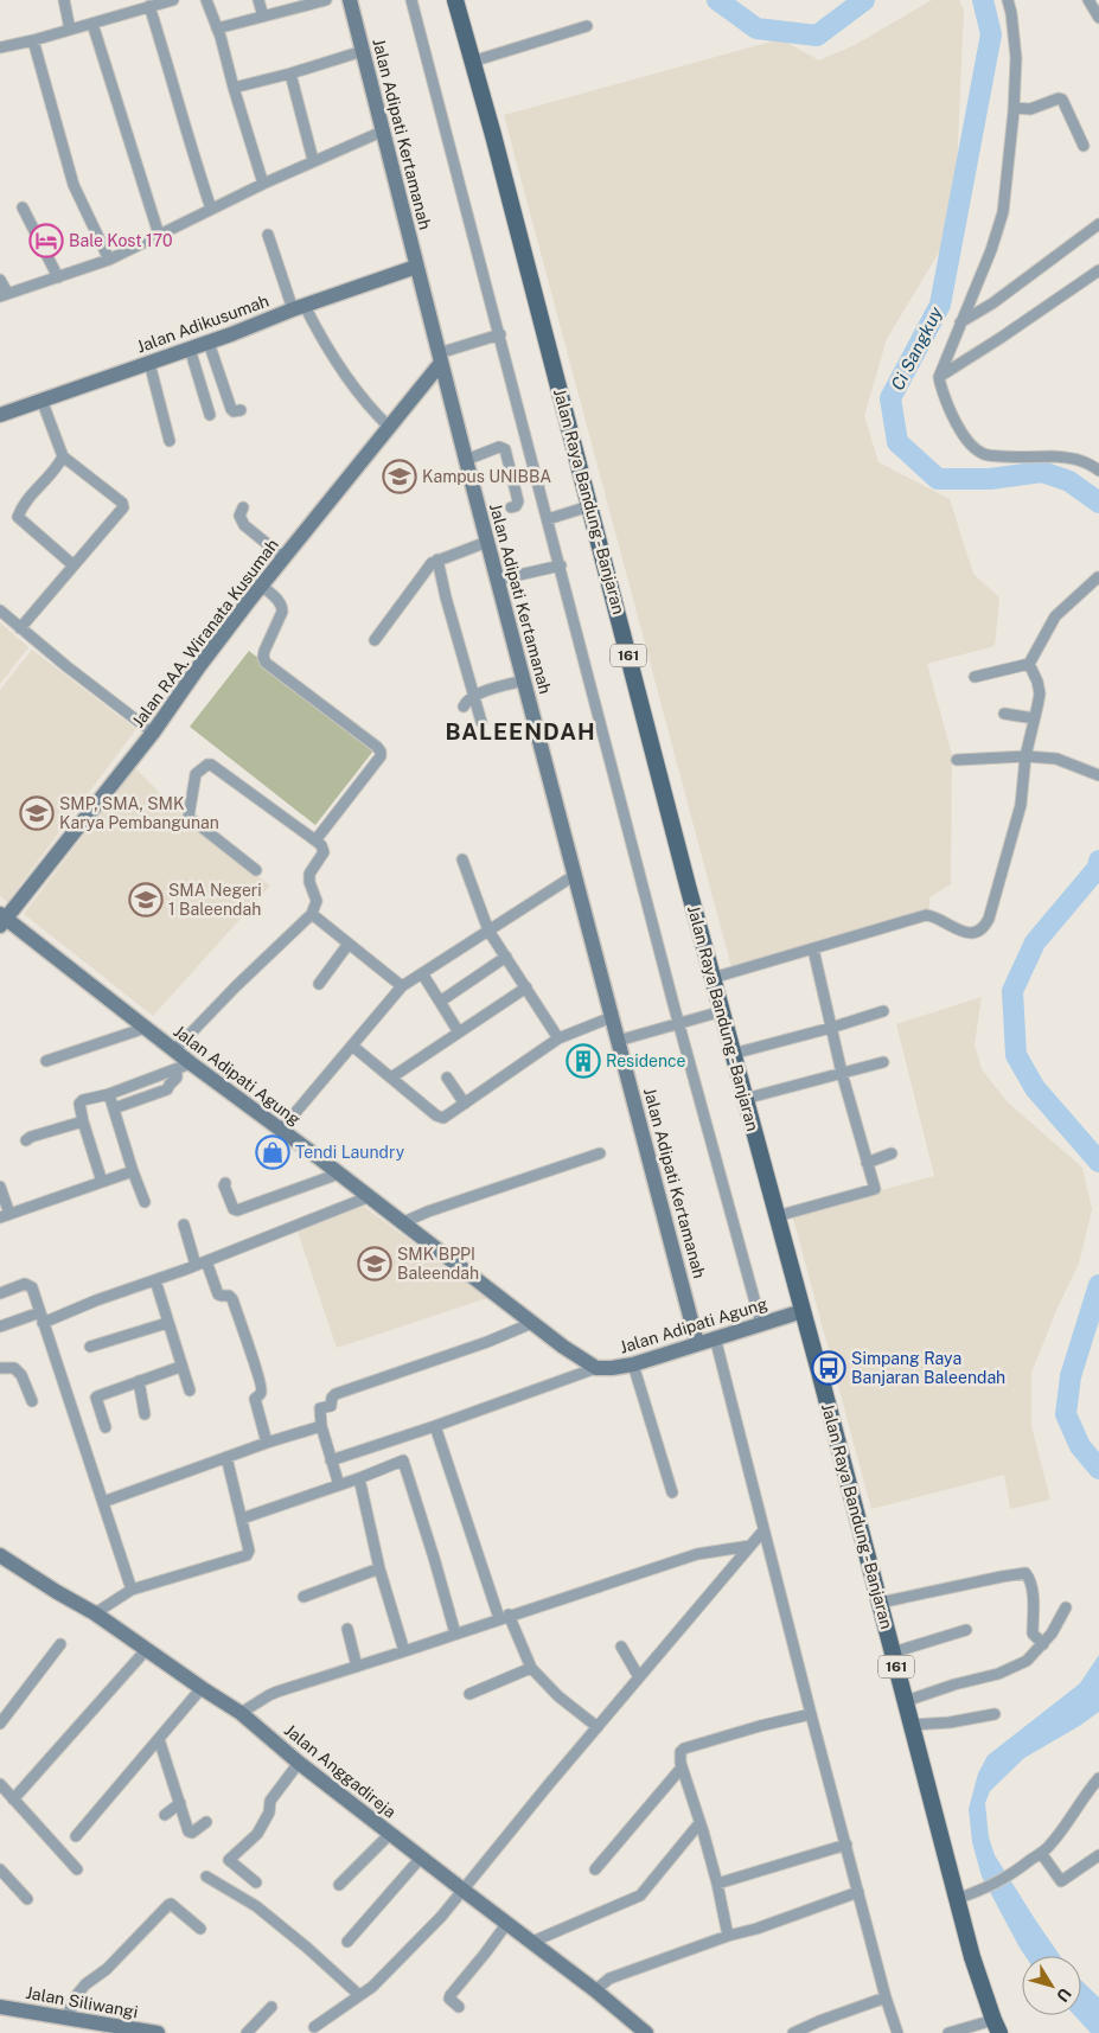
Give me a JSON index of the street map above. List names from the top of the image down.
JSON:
{
  "streets": {
    "main road": [
      "Jalan Adipati Kertamanah",
      "Jalan Adikusumah",
      "Jalan Raya Bandung - Banjaran",
      "Jalan RAA. Wiranata Kusumah",
      "161",
      "Jalan Adipati Agung",
      "Jalan Anggadireja",
      "Jalan Siliwangi"
    ]
  },
  "crossings": [
    ["Jalan Adipati Kertamanah", "Jalan Adikusumah"],
    ["Jalan Adipati Kertamanah", "Jalan RAA. Wiranata Kusumah"],
    ["Jalan Adipati Kertamanah", "Jalan Adipati Agung"],
    ["Jalan Raya Bandung - Banjaran", "Jalan Adipati Agung"],
    ["Jalan RAA. Wiranata Kusumah", "Jalan Adipati Agung"]
  ],
  "districts": ["BALEENDAH"],
  "water": ["Ci Sangkuy"],
  "places": {
    "hotel": ["Bale Kost 170"],
    "school or university": [
      "Kampus UNIBBA",
      "SMP, SMA, SMK Karya Pembangunan",
      "SMA Negeri 1 Baleendah",
      "SMK BPPI Baleendah"
    ],
    "building": ["Residence"],
    "shop": ["Tendi Laundry"],
    "bus stop": ["Simpang Raya Banjaran Baleendah"]
  },
  "north": "bottom right"
}
